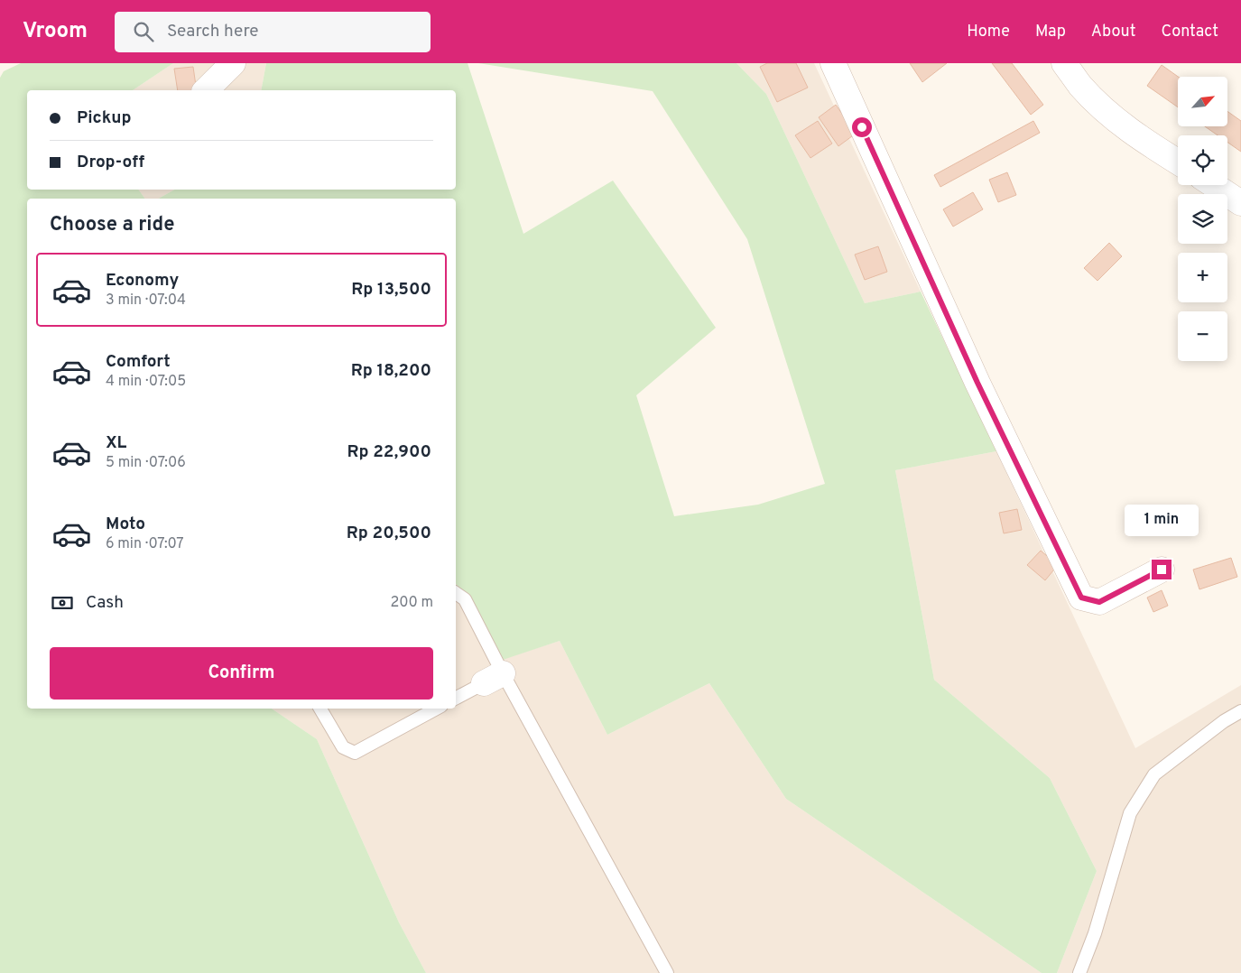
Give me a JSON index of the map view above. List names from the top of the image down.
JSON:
{
  "north": "top right",
  "page": {
    "header": "Vroom",
    "search": "Search here",
    "nav": [
      "Home",
      "Map",
      "About",
      "Contact"
    ],
    "map_buttons": ["+", "−"],
    "banner": ["Pickup", "Drop-off"],
    "heading": "Choose a ride",
    "list": [
      {
        "name": "Economy",
        "note": "3 min · 07:04",
        "value": "Rp 13,500"
      },
      {
        "name": "Comfort",
        "note": "4 min · 07:05",
        "value": "Rp 18,200"
      },
      {
        "name": "XL",
        "note": "5 min · 07:06",
        "value": "Rp 22,900"
      },
      {
        "name": "Moto",
        "note": "6 min · 07:07",
        "value": "Rp 20,500"
      }
    ],
    "bubble": "1 min",
    "pay": ["Cash", "200 m"],
    "buttons": "Confirm"
  }
}
